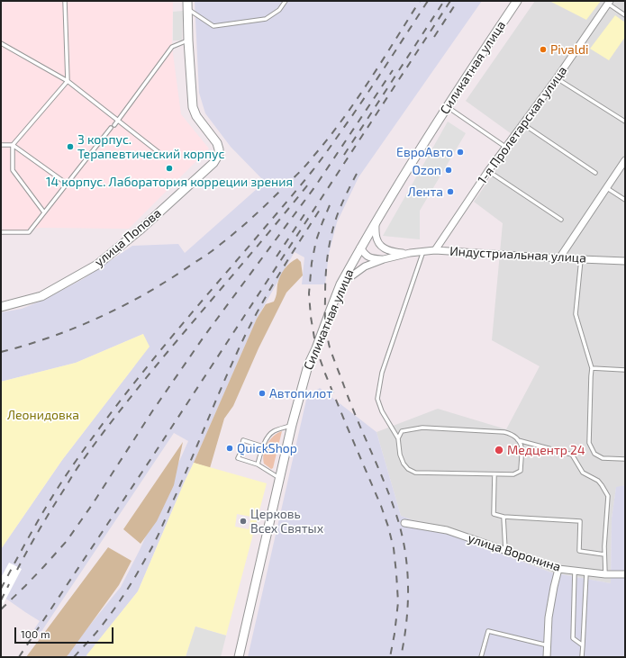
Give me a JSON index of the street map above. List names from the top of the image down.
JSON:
{
  "streets": {
    "street": [
      "Силикатная улица",
      "1-я Пролетарская улица",
      "улица Попова",
      "Индустриальная улица",
      "улица Воронина"
    ]
  },
  "crossings": [
    ["Силикатная улица", "Индустриальная улица"],
    ["1-я Пролетарская улица", "Индустриальная улица"]
  ],
  "parks": ["Леонидовка"],
  "places": [
    "Pivaldi",
    "3 корпус. Терапевтический корпус",
    "ЕвроАвто",
    "14 корпус. Лаборатория корреции зрения",
    "Ozon",
    "Лента",
    "Автопилот",
    "QuickShop",
    "Медцентр 24",
    "Церковь Всех Святых"
  ],
  "scale_bar": "100 m"
}
